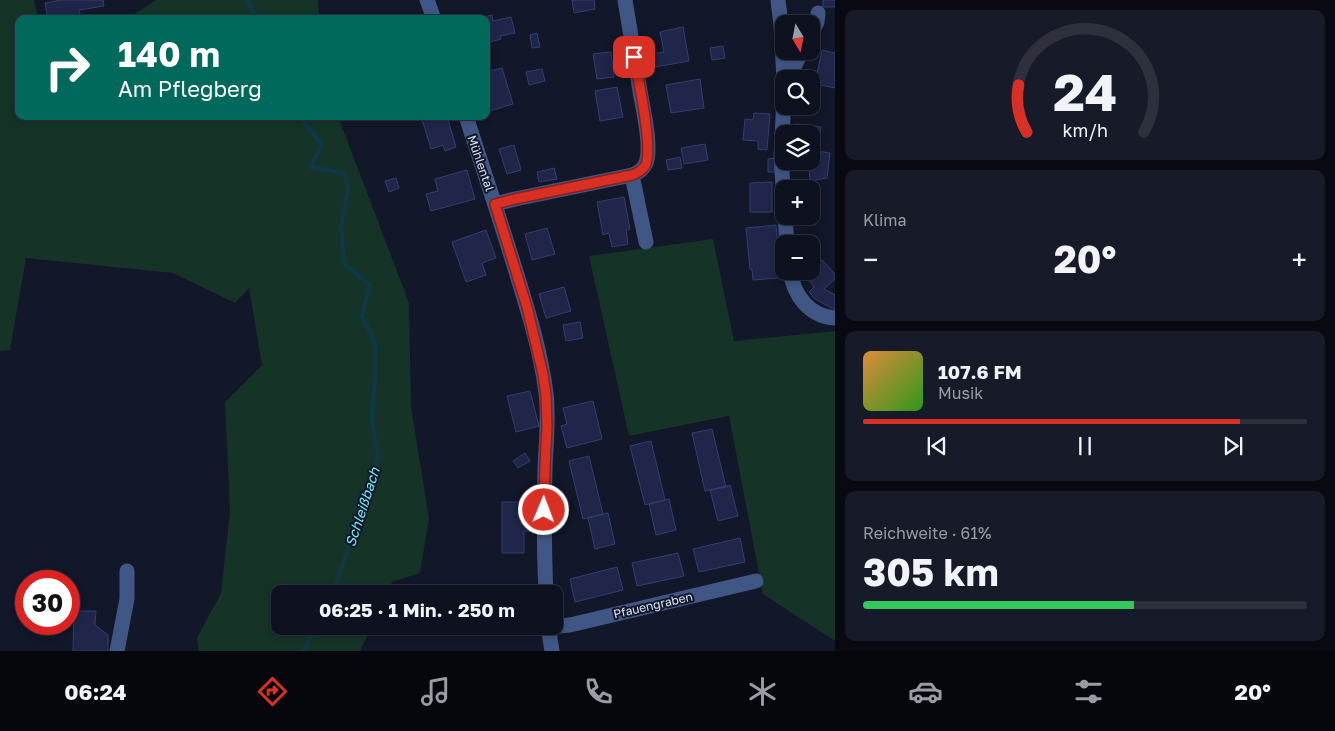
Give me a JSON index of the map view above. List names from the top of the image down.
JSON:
{
  "streets": {
    "street": ["Mühlental", "Pfauengraben"]
  },
  "water": ["Schleißbach"],
  "north": "bottom",
  "page": {
    "map_buttons": ["+", "−"],
    "turn": ["140 m", "Am Pflegberg"],
    "tile": [
      "Klima",
      ["Reichweite · 61%", "305 km"]
    ],
    "heat": ["−", "20°", "+"],
    "song": ["107.6 FM", "Musik"],
    "limit": "30",
    "trip": "06:25 · 1 Min. · 250 m",
    "tabs": ["06:24", "20°"],
    "gauge": ["24", "km/h"]
  }
}
